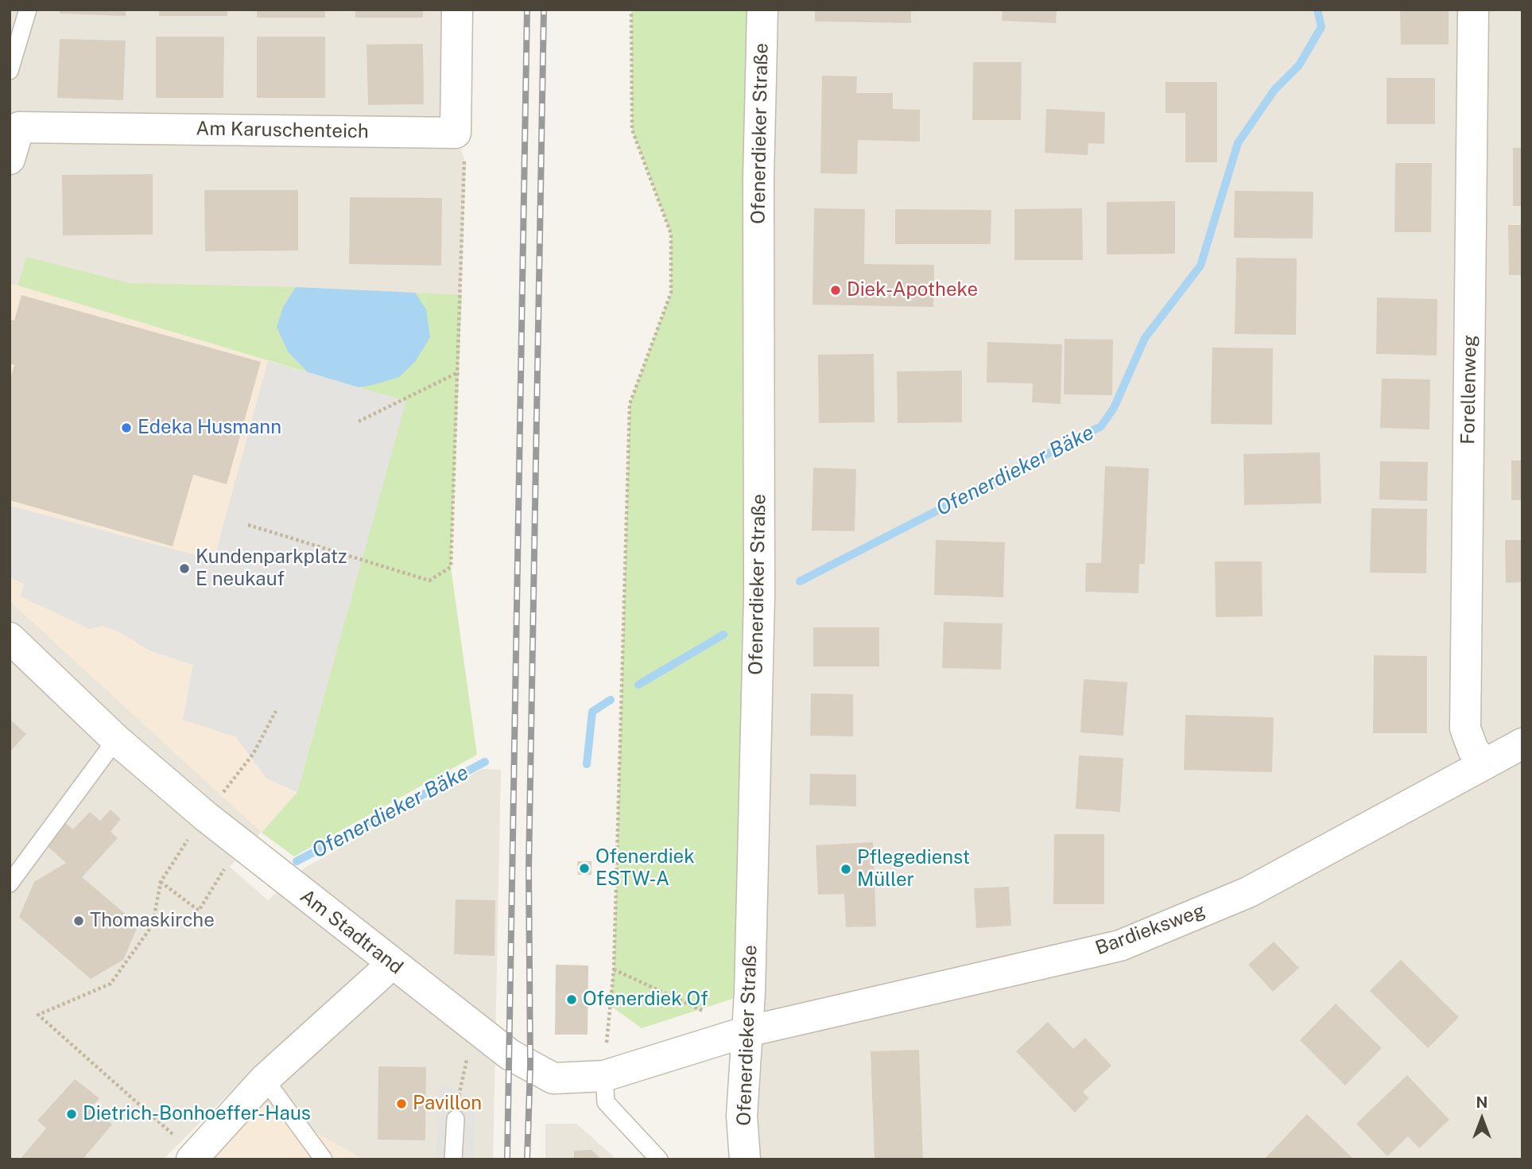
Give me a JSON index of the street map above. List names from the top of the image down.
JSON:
{
  "streets": {
    "street": [
      "Am Karuschenteich",
      "Ofenerdieker Straße",
      "Forellenweg",
      "Bardieksweg",
      "Am Stadtrand"
    ]
  },
  "crossings": [
    ["Ofenerdieker Straße", "Bardieksweg"],
    ["Ofenerdieker Straße", "Am Stadtrand"],
    ["Forellenweg", "Bardieksweg"],
    ["Bardieksweg", "Am Stadtrand"]
  ],
  "water": ["Ofenerdieker Bäke"],
  "places": [
    "Diek-Apotheke",
    "Edeka Husmann",
    "Kundenparkplatz E neukauf",
    "Ofenerdiek ESTW-A",
    "Pflegedienst Müller",
    "Thomaskirche",
    "Ofenerdiek Of",
    "Pavillon",
    "Dietrich-Bonhoeffer-Haus"
  ],
  "north": "top"
}
